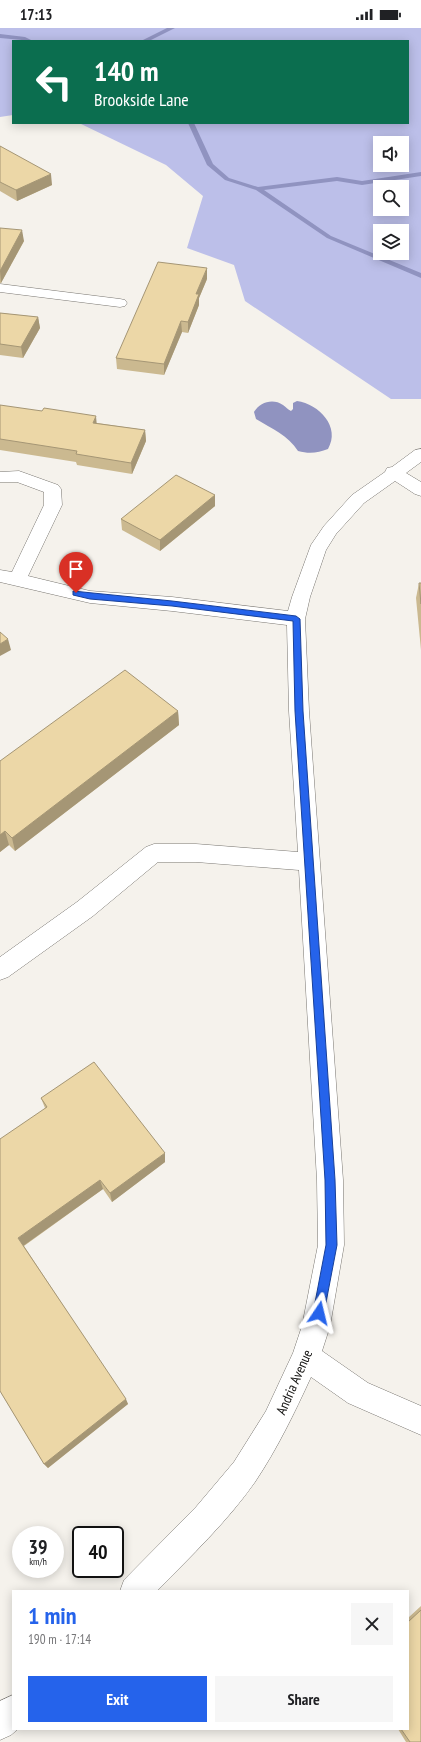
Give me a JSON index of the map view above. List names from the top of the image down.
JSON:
{
  "streets": {
    "street": ["Andria Avenue"]
  },
  "page": {
    "status": "17:13",
    "turn": ["140 m", "Brookside Lane"],
    "speed": "39 km/h",
    "limit": "40",
    "heading": ["1 min", "190 m · 17:14"],
    "buttons": ["Exit", "Share"]
  }
}
